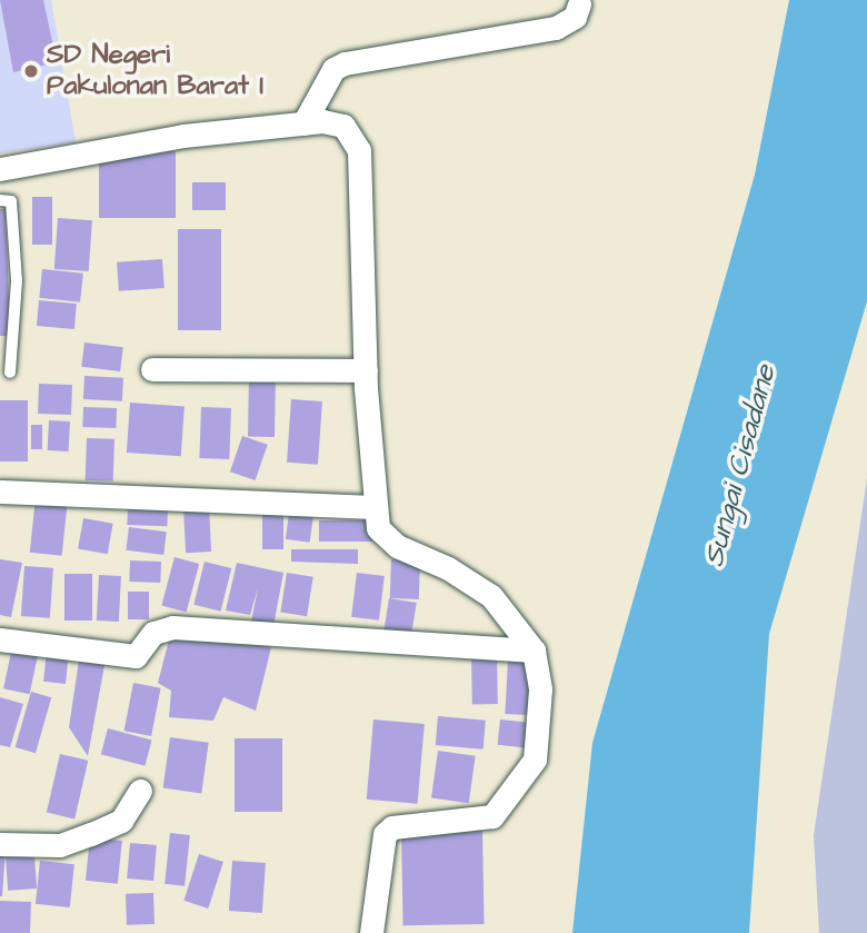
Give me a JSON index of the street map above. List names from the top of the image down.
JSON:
{
  "water": ["Sungai Cisadane"],
  "places": ["SD Negeri Pakulonan Barat I"]
}
